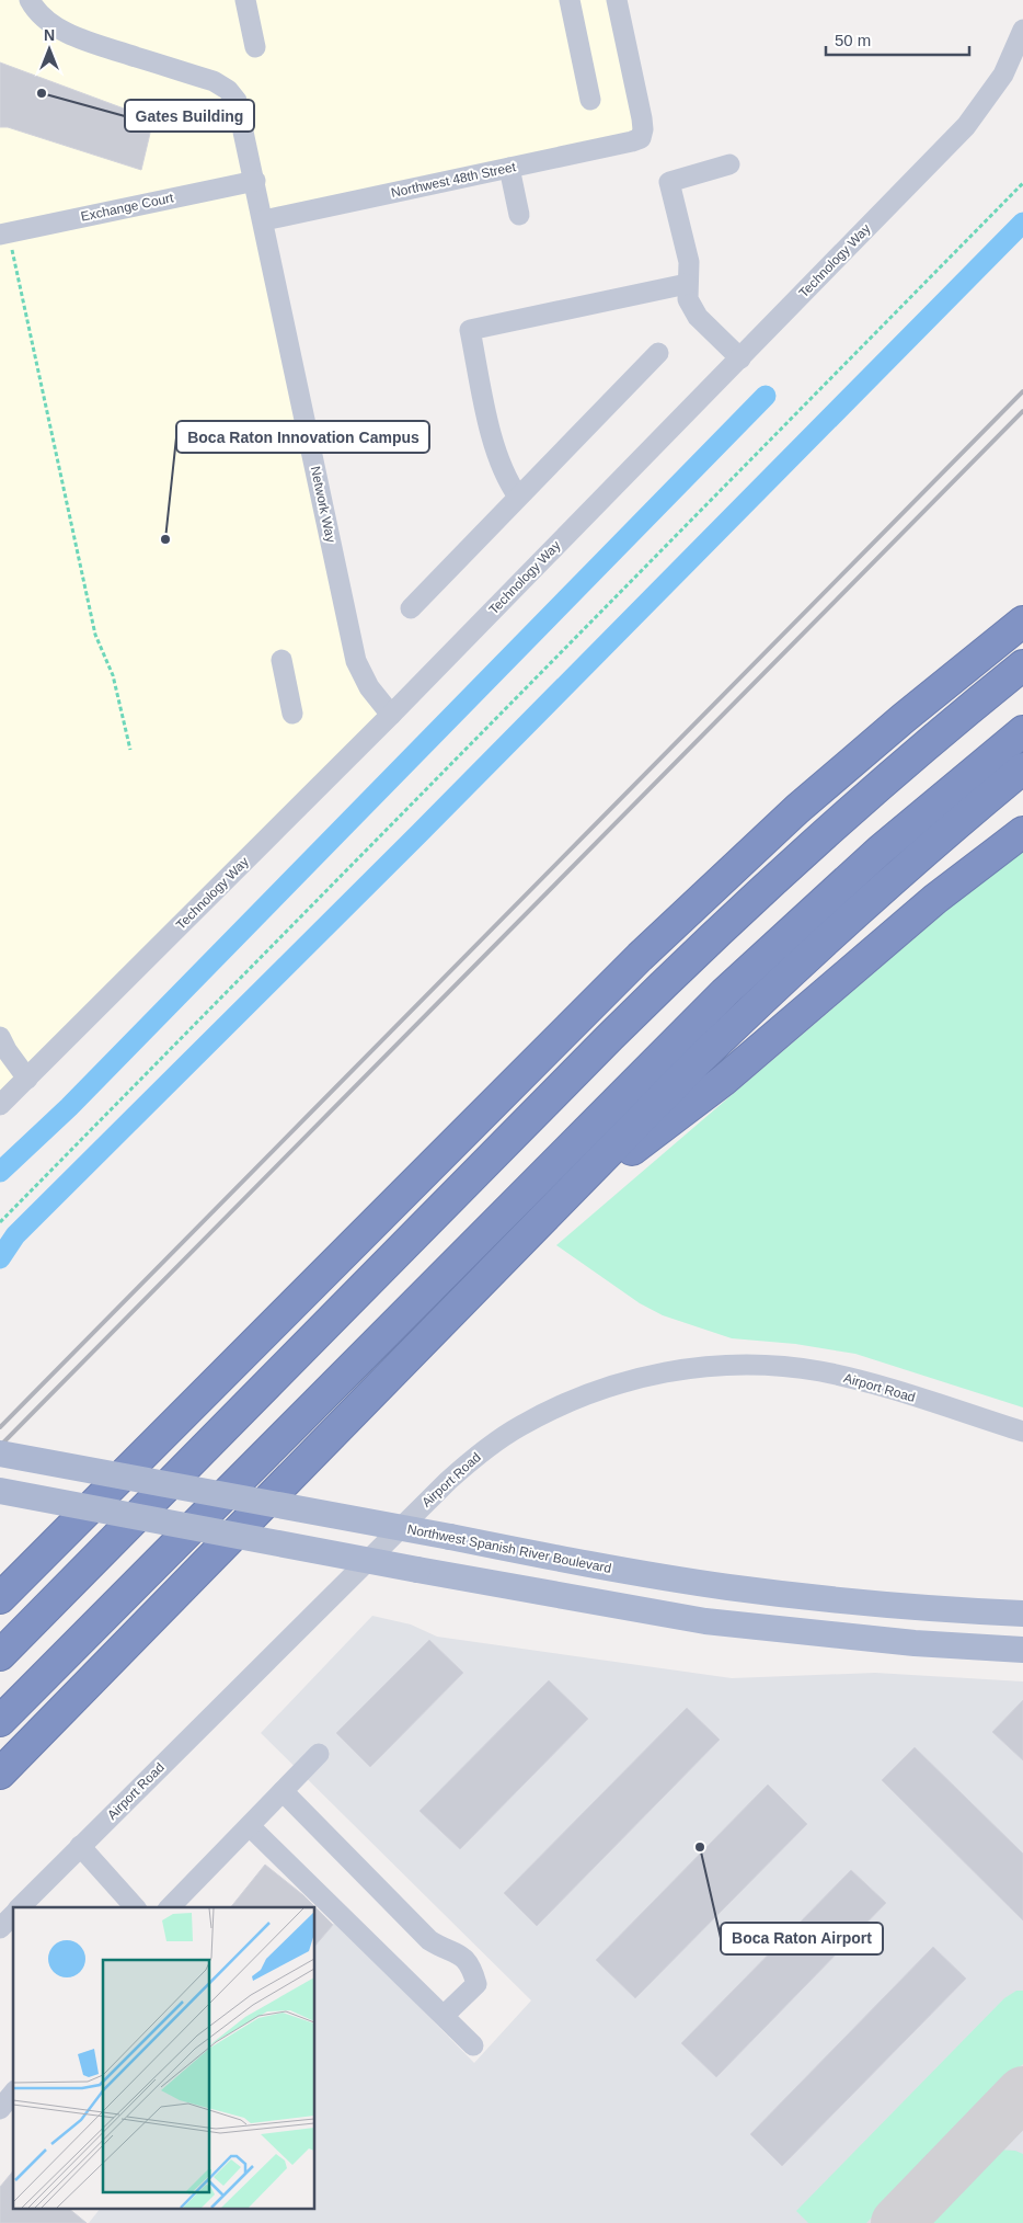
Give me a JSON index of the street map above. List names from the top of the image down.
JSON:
{
  "streets": {
    "main road": ["Northwest Spanish River Boulevard"],
    "street": [
      "Northwest 48th Street",
      "Exchange Court",
      "Technology Way",
      "Network Way",
      "Airport Road"
    ]
  },
  "crossings": [
    ["Northwest 48th Street", "Network Way"],
    ["Exchange Court", "Network Way"],
    ["Technology Way", "Network Way"]
  ],
  "places": ["Gates Building", "Boca Raton Innovation Campus", "Boca Raton Airport"],
  "scale_bar": "50 m",
  "north": "top"
}
